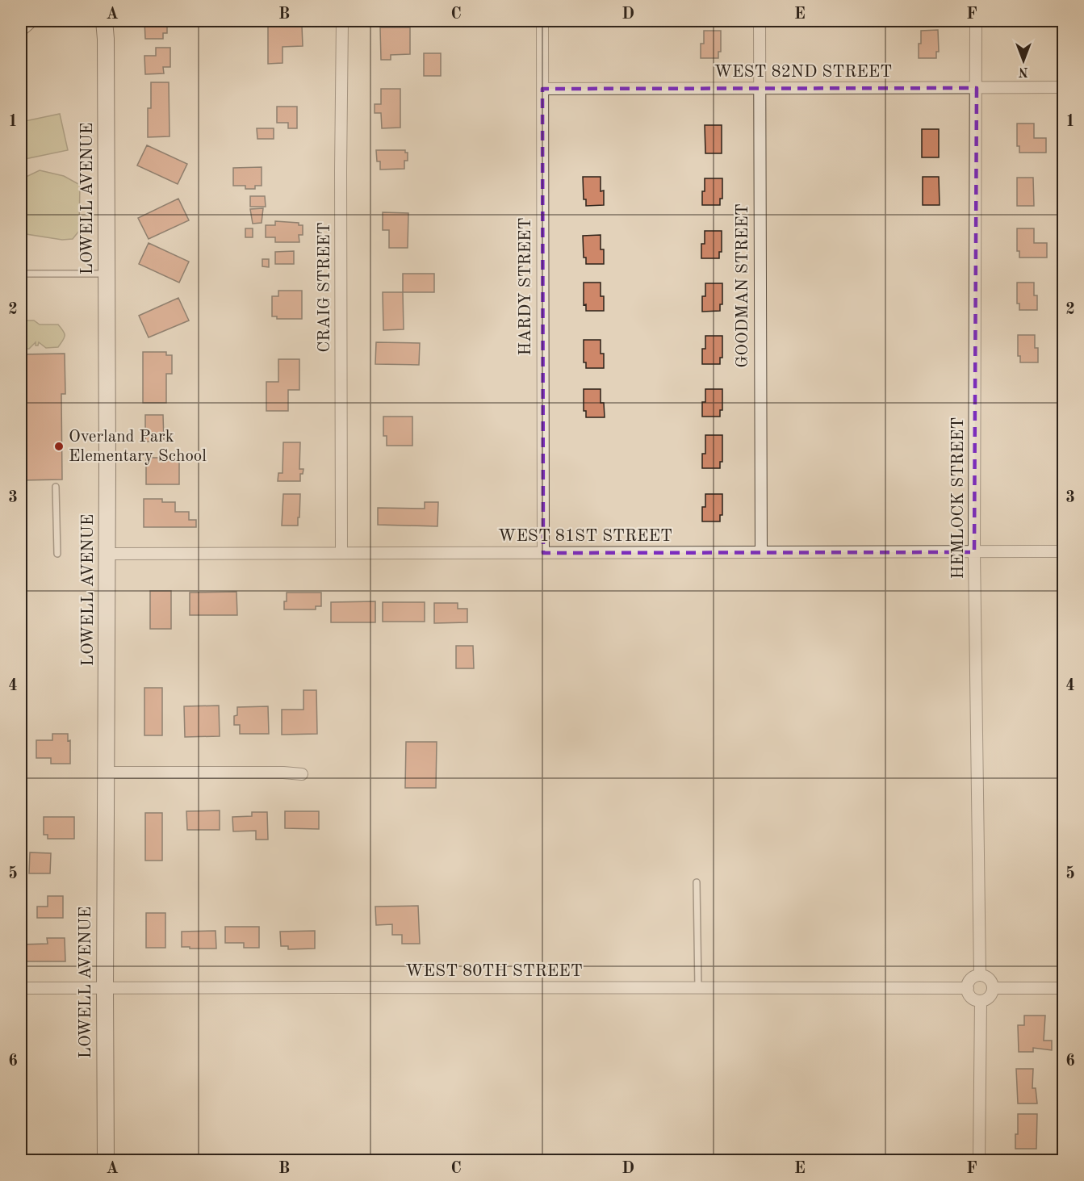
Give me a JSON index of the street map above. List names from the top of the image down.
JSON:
{
  "streets": {
    "street": [
      "WEST 82ND STREET",
      "LOWELL AVENUE",
      "GOODMAN STREET",
      "HARDY STREET",
      "CRAIG STREET",
      "HEMLOCK STREET",
      "WEST 81ST STREET",
      "WEST 80TH STREET"
    ]
  },
  "crossings": [
    ["WEST 82ND STREET", "GOODMAN STREET"],
    ["WEST 82ND STREET", "HARDY STREET"],
    ["WEST 82ND STREET", "HEMLOCK STREET"],
    ["LOWELL AVENUE", "WEST 81ST STREET"],
    ["LOWELL AVENUE", "WEST 80TH STREET"],
    ["GOODMAN STREET", "WEST 81ST STREET"],
    ["HARDY STREET", "WEST 81ST STREET"],
    ["CRAIG STREET", "WEST 81ST STREET"],
    ["HEMLOCK STREET", "WEST 81ST STREET"],
    ["HEMLOCK STREET", "WEST 80TH STREET"]
  ],
  "places": ["Overland Park Elementary School"],
  "north": "bottom",
  "grid": {
    "columns": [
      "A",
      "B",
      "C",
      "D",
      "E",
      "F"
    ],
    "rows": [
      "1",
      "2",
      "3",
      "4",
      "5",
      "6"
    ]
  }
}
